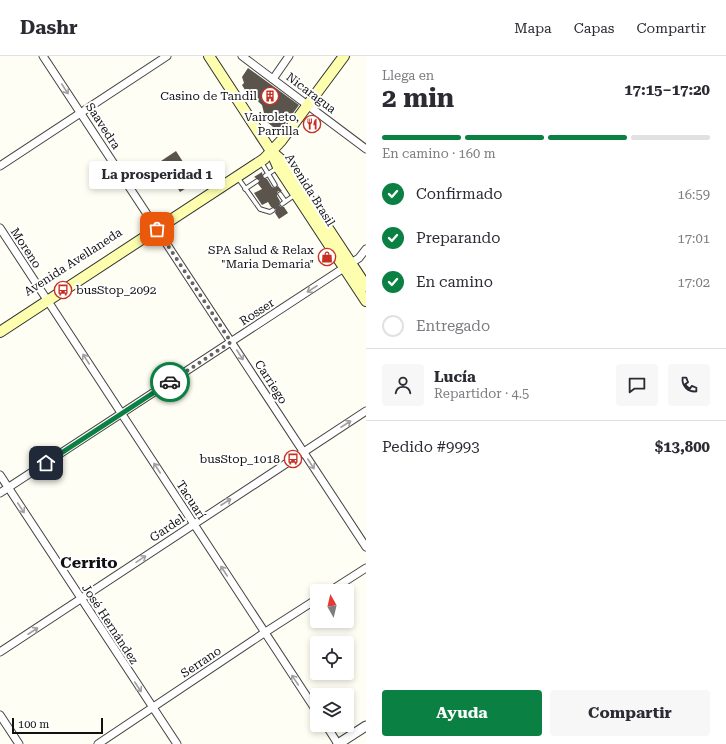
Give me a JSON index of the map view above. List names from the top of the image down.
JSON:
{
  "streets": {
    "main road": ["Avenida Brasil", "Avenida Avellaneda"],
    "street": [
      "Nicaragua",
      "Saavedra",
      "Moreno",
      "Rosser",
      "Carriego",
      "Tacuarí",
      "Gardel",
      "José Hernández",
      "Serrano"
    ]
  },
  "crossings": [
    ["Saavedra", "Avenida Avellaneda"],
    ["Saavedra", "Carriego"],
    ["Avenida Brasil", "Avenida Avellaneda"],
    ["Avenida Brasil", "Rosser"],
    ["Moreno", "Avenida Avellaneda"],
    ["Moreno", "Tacuarí"],
    ["Avenida Avellaneda", "Carriego"],
    ["Avenida Avellaneda", "Tacuarí"],
    ["Rosser", "Carriego"],
    ["Rosser", "Tacuarí"],
    ["Rosser", "José Hernández"],
    ["Carriego", "Gardel"],
    ["Tacuarí", "Gardel"],
    ["Tacuarí", "Serrano"],
    ["Gardel", "José Hernández"],
    ["José Hernández", "Serrano"]
  ],
  "one_way": [
    "Carriego",
    "Tacuarí",
    "Gardel",
    "José Hernández"
  ],
  "districts": ["Cerrito"],
  "places": {
    "building": ["Casino de Tandil"],
    "restaurant": ["Vairoleto, Parrilla"],
    "other": ["La prosperidad 1"],
    "shop": ["SPA Salud & Relax \"Maria Demaria\""],
    "bus stop": ["busStop_2092", "busStop_1018"]
  },
  "scale_bar": "100 m",
  "north": "top",
  "page": {
    "header": "Dashr",
    "nav": ["Mapa", "Capas", "Compartir"],
    "heading": ["2 min", "Llega en", "17:15–17:20"],
    "panel": [
      "Lucía",
      "Repartidor · 4.5",
      "Pedido #9993",
      "$13,800"
    ],
    "bar": "En camino · 160 m",
    "bubble": "La prosperidad 1",
    "list": [
      ["Confirmado", "16:59"],
      ["Preparando", "17:01"],
      ["En camino", "17:02"],
      "Entregado"
    ],
    "buttons": ["Ayuda", "Compartir"],
    "scale": "100 m"
  }
}
